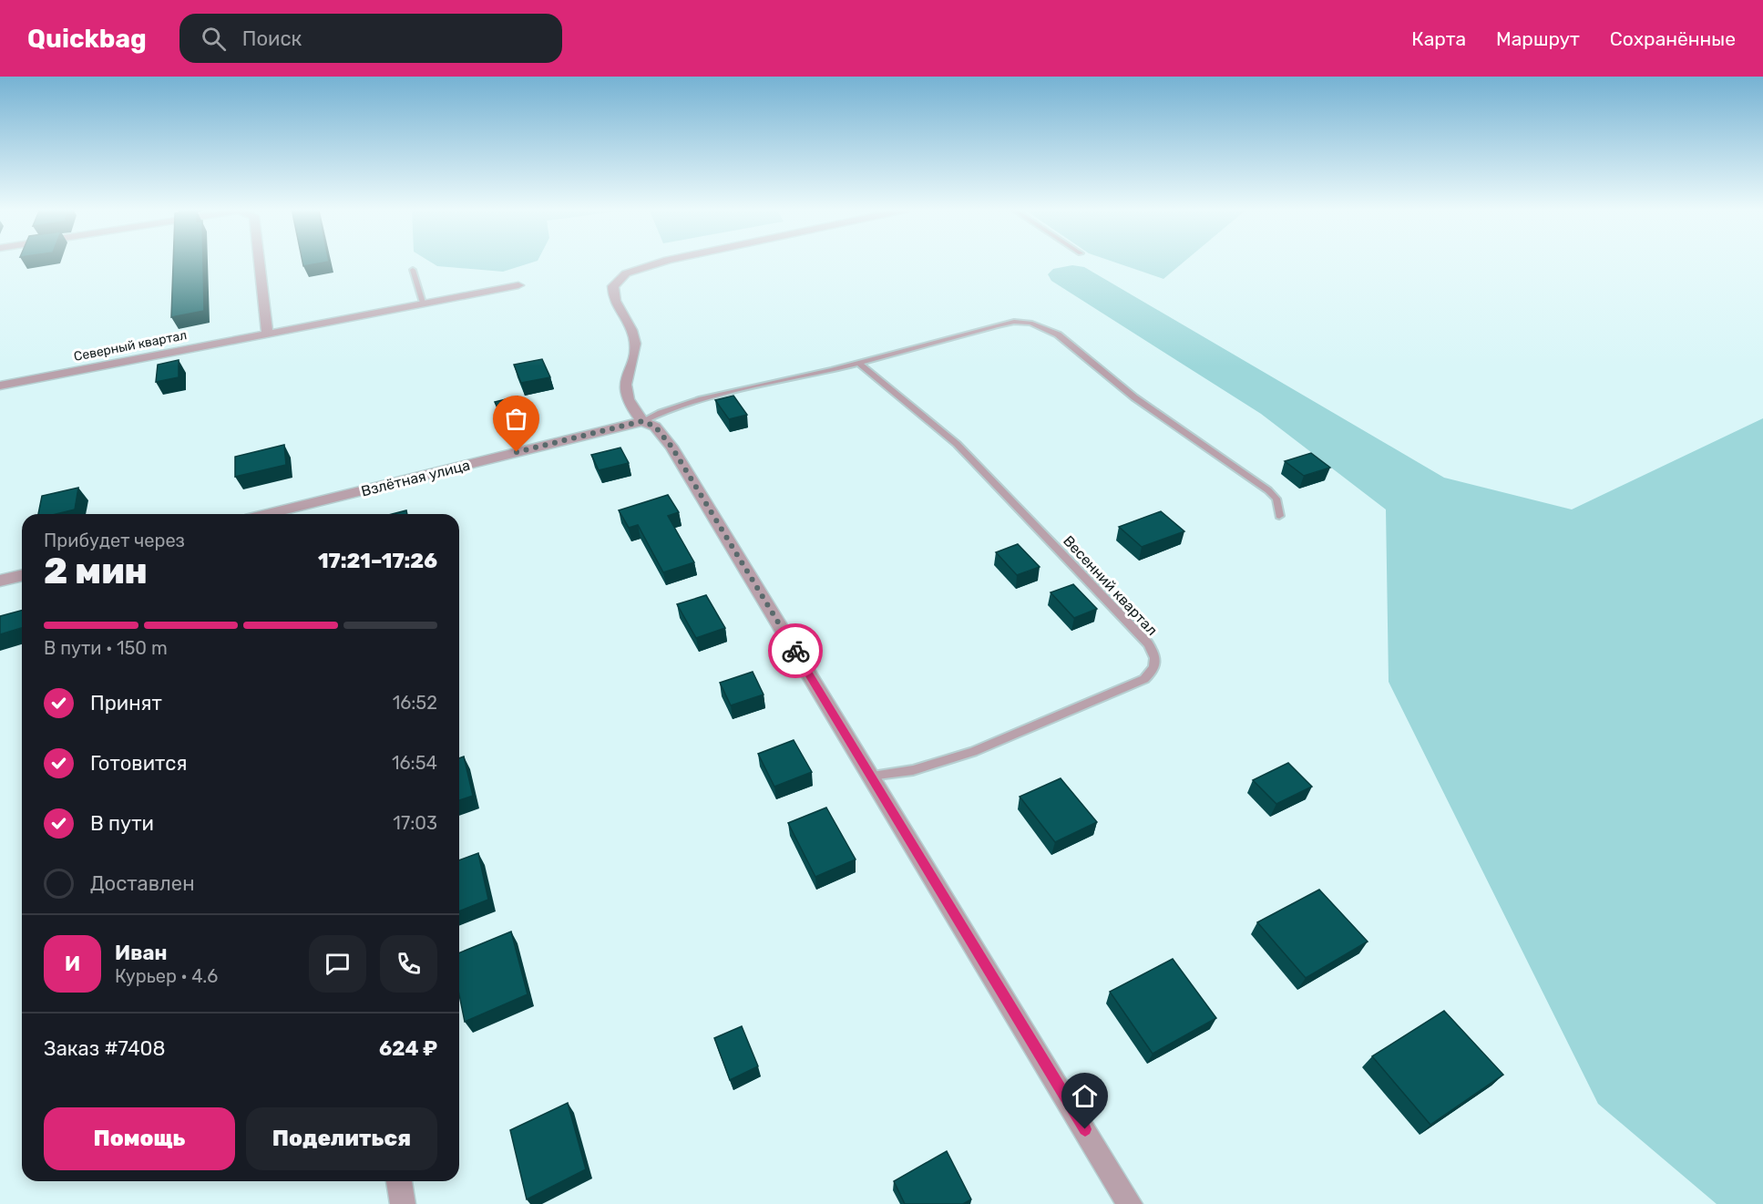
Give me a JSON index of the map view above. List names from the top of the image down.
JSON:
{
  "streets": {
    "street": ["Северный квартал", "Взлётная улица"],
    "lane": ["Весенний квартал"]
  },
  "page": {
    "header": "Quickbag",
    "search": "Поиск",
    "nav": ["Карта", "Маршрут", "Сохранённые"],
    "heading": ["2 мин", "Прибудет через", "17:21–17:26"],
    "panel": [
      "Иван",
      "Курьер · 4.6",
      "Заказ #7408",
      "624 ₽"
    ],
    "bar": "В пути · 150 m",
    "list": [
      ["Принят", "16:52"],
      ["Готовится", "16:54"],
      ["В пути", "17:03"],
      "Доставлен"
    ],
    "round": "И",
    "buttons": ["Помощь", "Поделиться"]
  }
}
